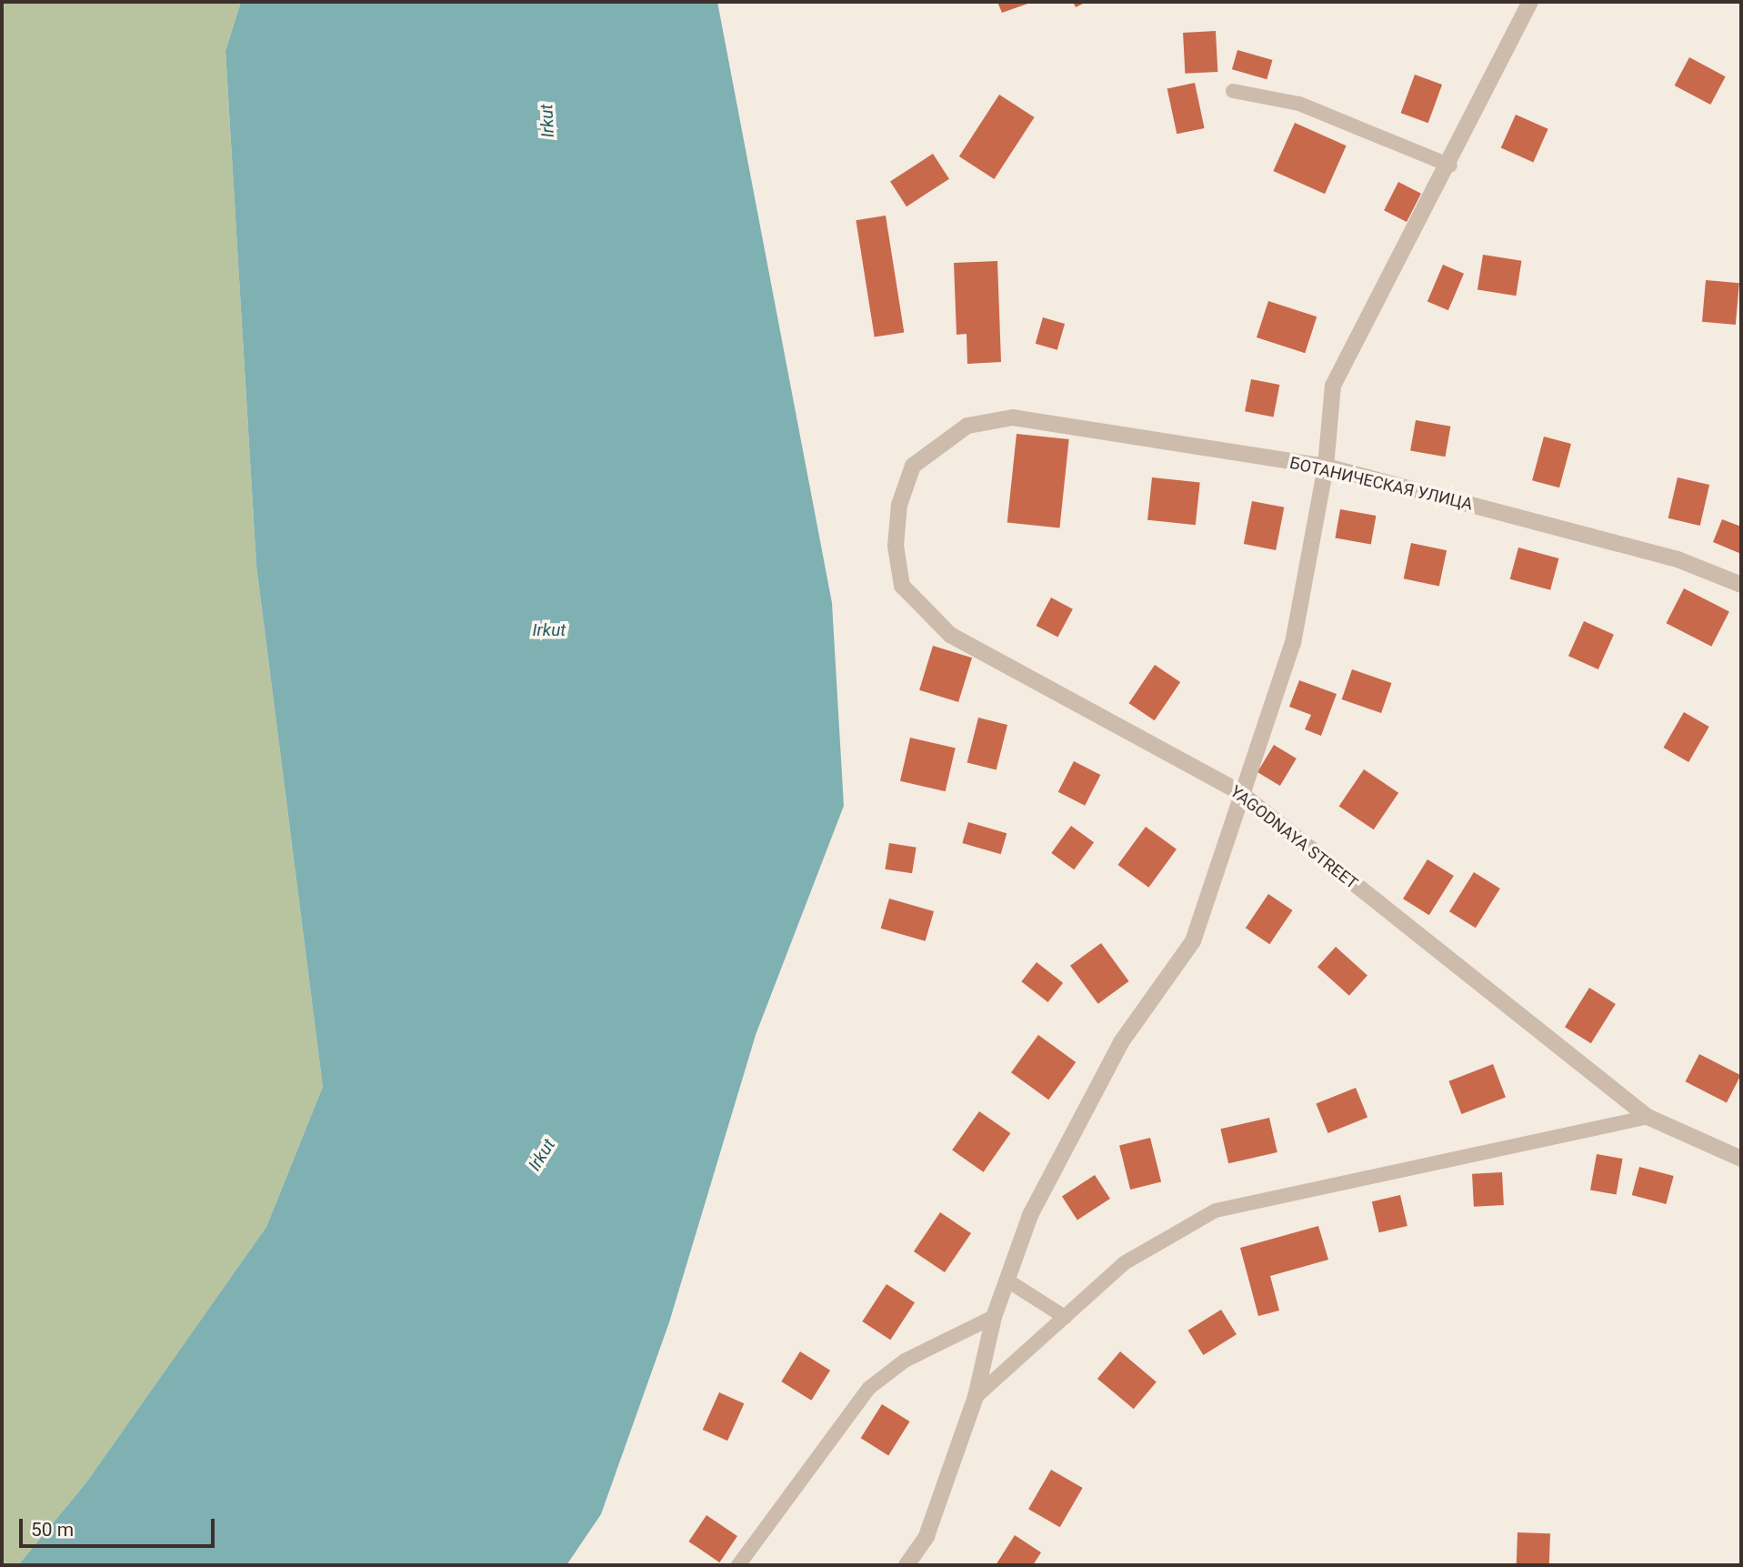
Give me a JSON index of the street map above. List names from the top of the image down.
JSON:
{
  "streets": {
    "street": ["БОТАНИЧЕСКАЯ УЛИЦА", "YAGODNAYA STREET"]
  },
  "crossings": [
    ["БОТАНИЧЕСКАЯ УЛИЦА", "YAGODNAYA STREET"]
  ],
  "water": ["Irkut"],
  "scale_bar": "50 m"
}
